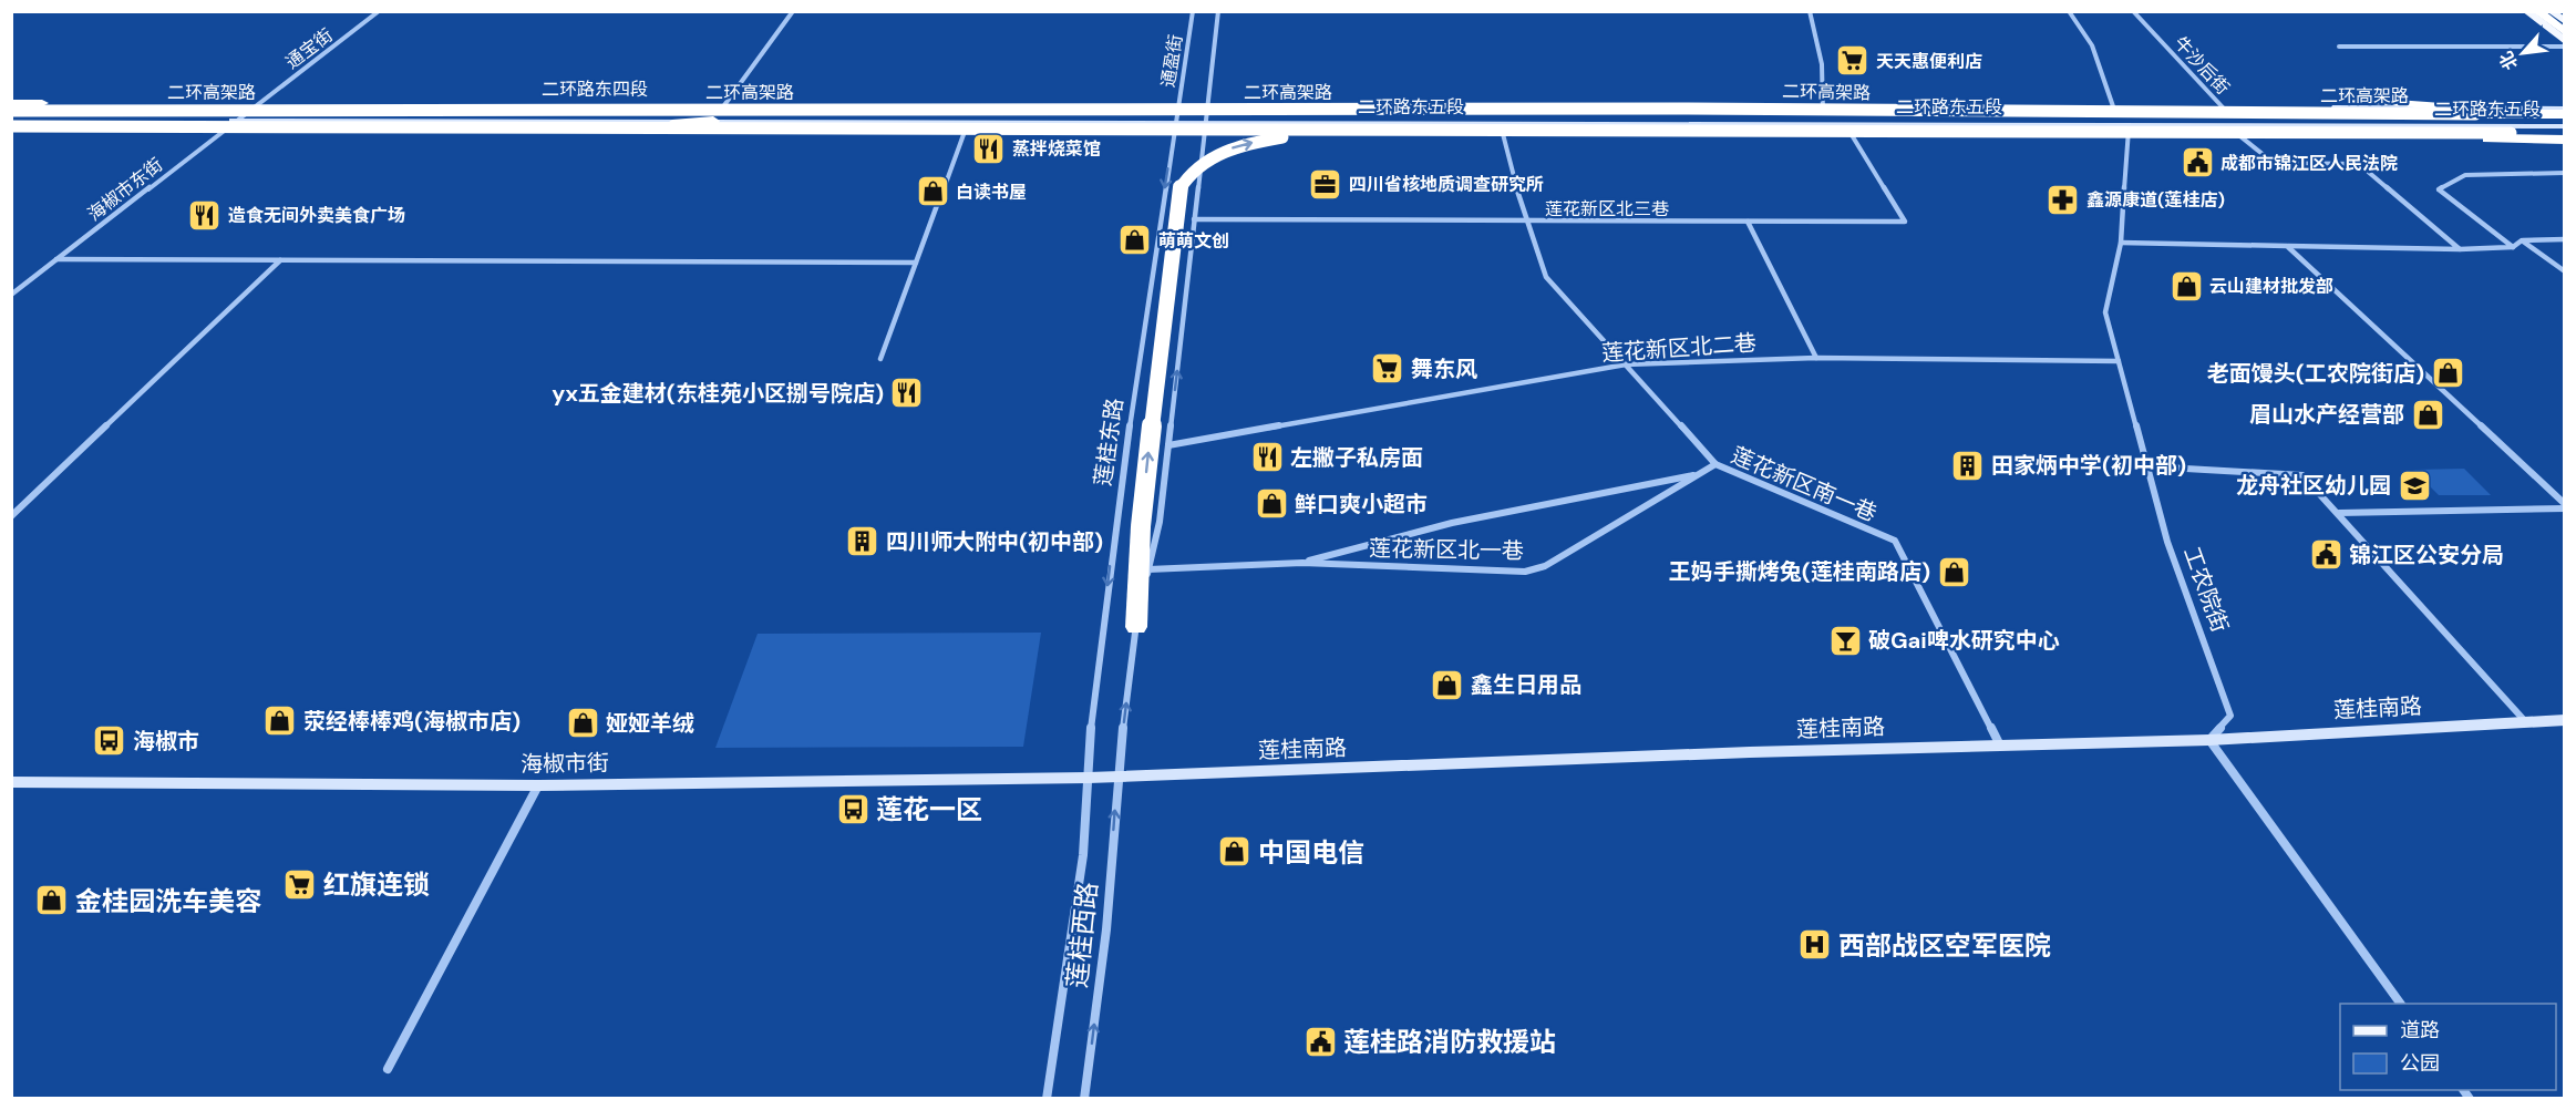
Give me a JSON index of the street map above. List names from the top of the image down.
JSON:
{
  "streets": {
    "highway": ["二环高架路"],
    "main road": [
      "二环路东四段",
      "二环路东五段",
      "莲桂南路",
      "海椒市街"
    ],
    "street": [
      "通宝街",
      "通盈街",
      "牛沙后街",
      "海椒市东街",
      "莲花新区北三巷",
      "莲花新区北二巷",
      "莲桂东路",
      "莲花新区南一巷",
      "莲花新区北一巷",
      "工农院街",
      "莲桂西路"
    ]
  },
  "crossings": [
    ["通宝街", "二环路东四段"],
    ["通宝街", "海椒市东街"],
    ["通盈街", "二环路东四段"],
    ["通盈街", "二环路东五段"],
    ["通盈街", "莲桂东路"],
    ["牛沙后街", "二环路东五段"],
    ["二环路东四段", "二环高架路"],
    ["二环路东四段", "二环路东五段"],
    ["二环路东四段", "海椒市东街"],
    ["二环路东四段", "莲桂东路"],
    ["二环路东五段", "莲花新区北三巷"],
    ["二环路东五段", "莲桂东路"],
    ["二环路东五段", "莲花新区南一巷"],
    ["二环路东五段", "工农院街"],
    ["莲花新区北三巷", "莲花新区南一巷"],
    ["莲花新区北二巷", "莲花新区南一巷"],
    ["莲花新区北二巷", "工农院街"],
    ["莲桂东路", "海椒市街"],
    ["莲桂东路", "莲桂西路"],
    ["莲花新区南一巷", "莲花新区北一巷"],
    ["莲花新区南一巷", "莲桂南路"],
    ["工农院街", "莲桂南路"],
    ["莲桂南路", "海椒市街"],
    ["莲桂南路", "莲桂西路"],
    ["海椒市街", "莲桂西路"]
  ],
  "places": {
    "supermarket": ["天天惠便利店", "舞东风", "红旗连锁"],
    "restaurant": [
      "蒸拌烧菜馆",
      "造食无间外卖美食广场",
      "yx五金建材(东桂苑小区捌号院店)",
      "左撇子私房面"
    ],
    "public building": ["成都市锦江区人民法院", "锦江区公安分局", "莲桂路消防救援站"],
    "office": ["四川省核地质调查研究所"],
    "shop": [
      "白读书屋",
      "萌萌文创",
      "云山建材批发部",
      "老面馒头(工农院街店)",
      "眉山水产经营部",
      "鲜口爽小超市",
      "王妈手撕烤兔(莲桂南路店)",
      "鑫生日用品",
      "荥经棒棒鸡(海椒市店)",
      "娅娅羊绒",
      "中国电信",
      "金桂园洗车美容"
    ],
    "pharmacy": ["鑫源康道(莲桂店)"],
    "building": ["田家炳中学(初中部)", "四川师大附中(初中部)"],
    "school or university": ["龙舟社区幼儿园"],
    "bar": ["破Gai啤水研究中心"],
    "bus stop": ["海椒市", "莲花一区"],
    "hospital": ["西部战区空军医院"]
  },
  "legend": ["道路", "公园"],
  "north": "bottom left"
}
